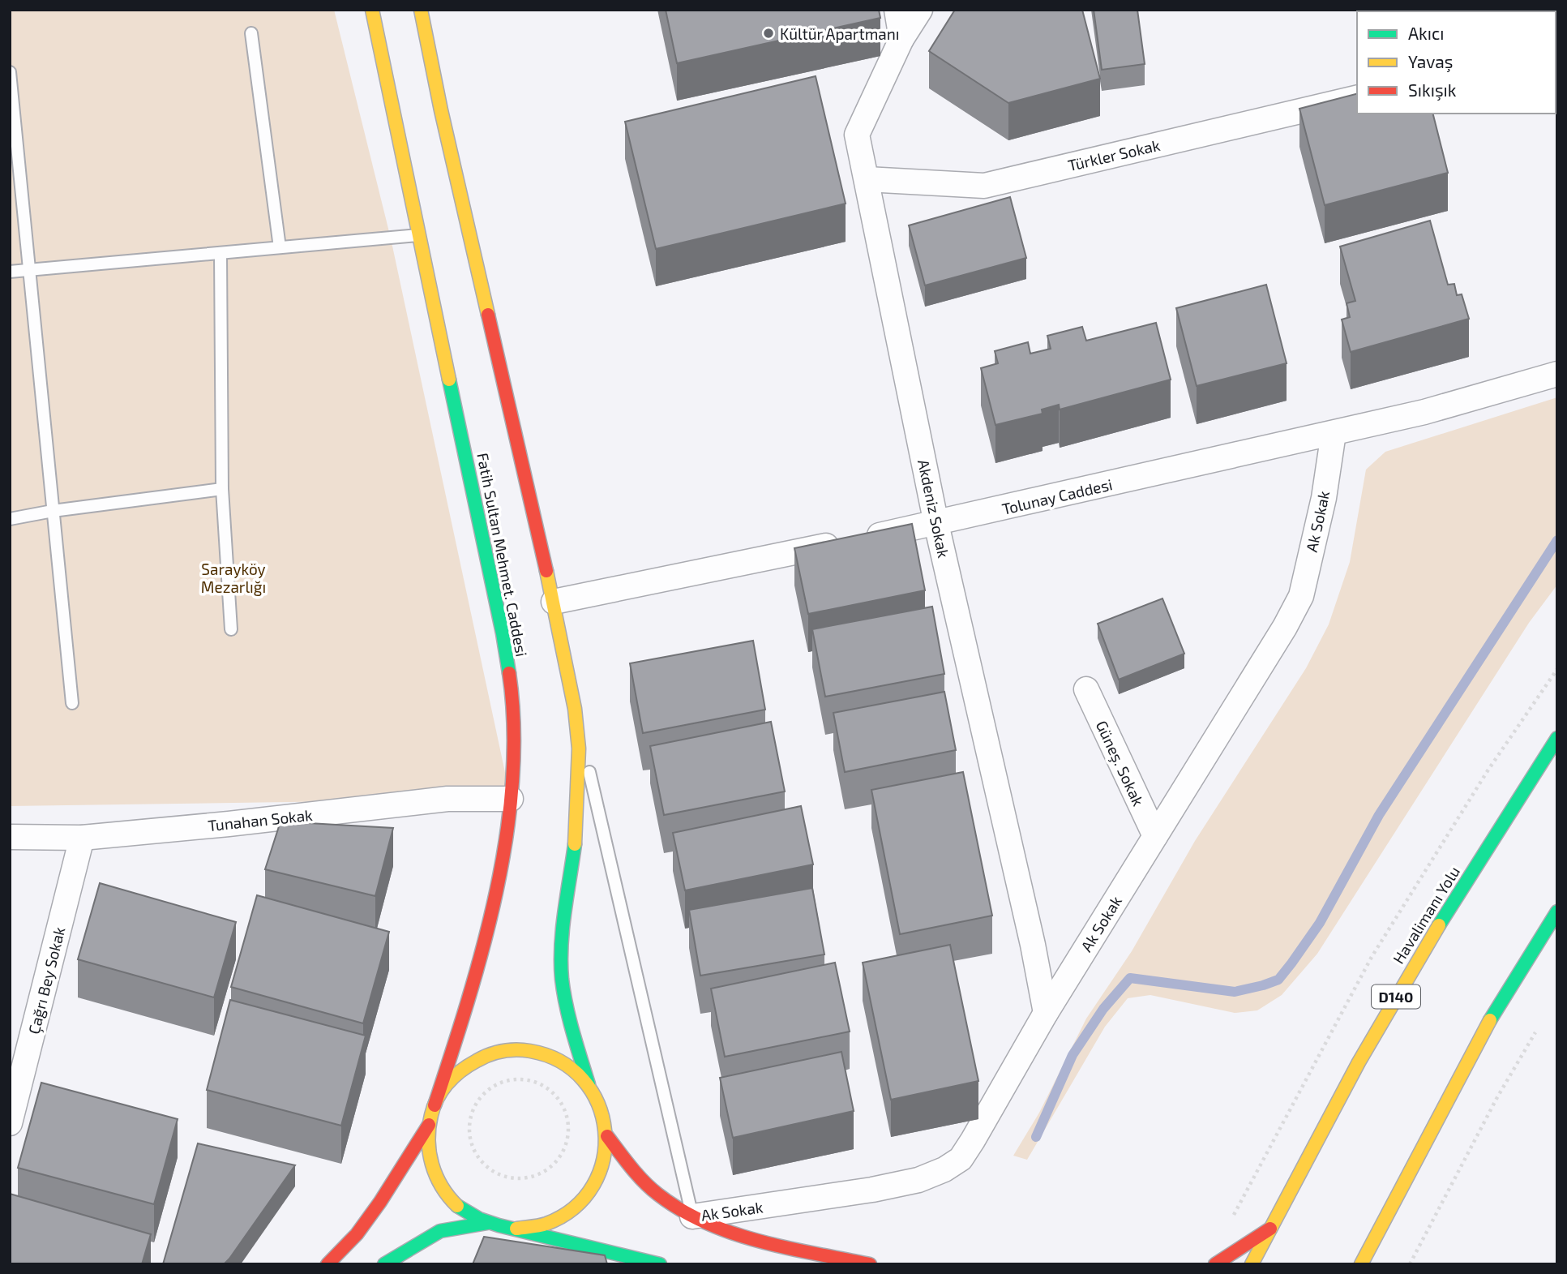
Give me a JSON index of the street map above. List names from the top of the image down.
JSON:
{
  "streets": {
    "main road": ["Fatih Sultan Mehmet. Caddesi", "Havalimanı Yolu", "D140"],
    "street": [
      "Türkler Sokak",
      "Tolunay Caddesi",
      "Akdeniz Sokak",
      "Ak Sokak",
      "Güneş. Sokak",
      "Tunahan Sokak",
      "Çağrı Bey Sokak"
    ]
  },
  "crossings": [
    ["Türkler Sokak", "Akdeniz Sokak"],
    ["Tolunay Caddesi", "Akdeniz Sokak"],
    ["Tolunay Caddesi", "Ak Sokak"],
    ["Tolunay Caddesi", "Fatih Sultan Mehmet. Caddesi"],
    ["Akdeniz Sokak", "Ak Sokak"],
    ["Ak Sokak", "Fatih Sultan Mehmet. Caddesi"],
    ["Ak Sokak", "Güneş. Sokak"],
    ["Fatih Sultan Mehmet. Caddesi", "Tunahan Sokak"],
    ["Tunahan Sokak", "Çağrı Bey Sokak"]
  ],
  "parks": ["Sarayköy Mezarlığı"],
  "places": ["Kültür Apartmanı"],
  "legend": ["Akıcı", "Yavaş", "Sıkışık"]
}
